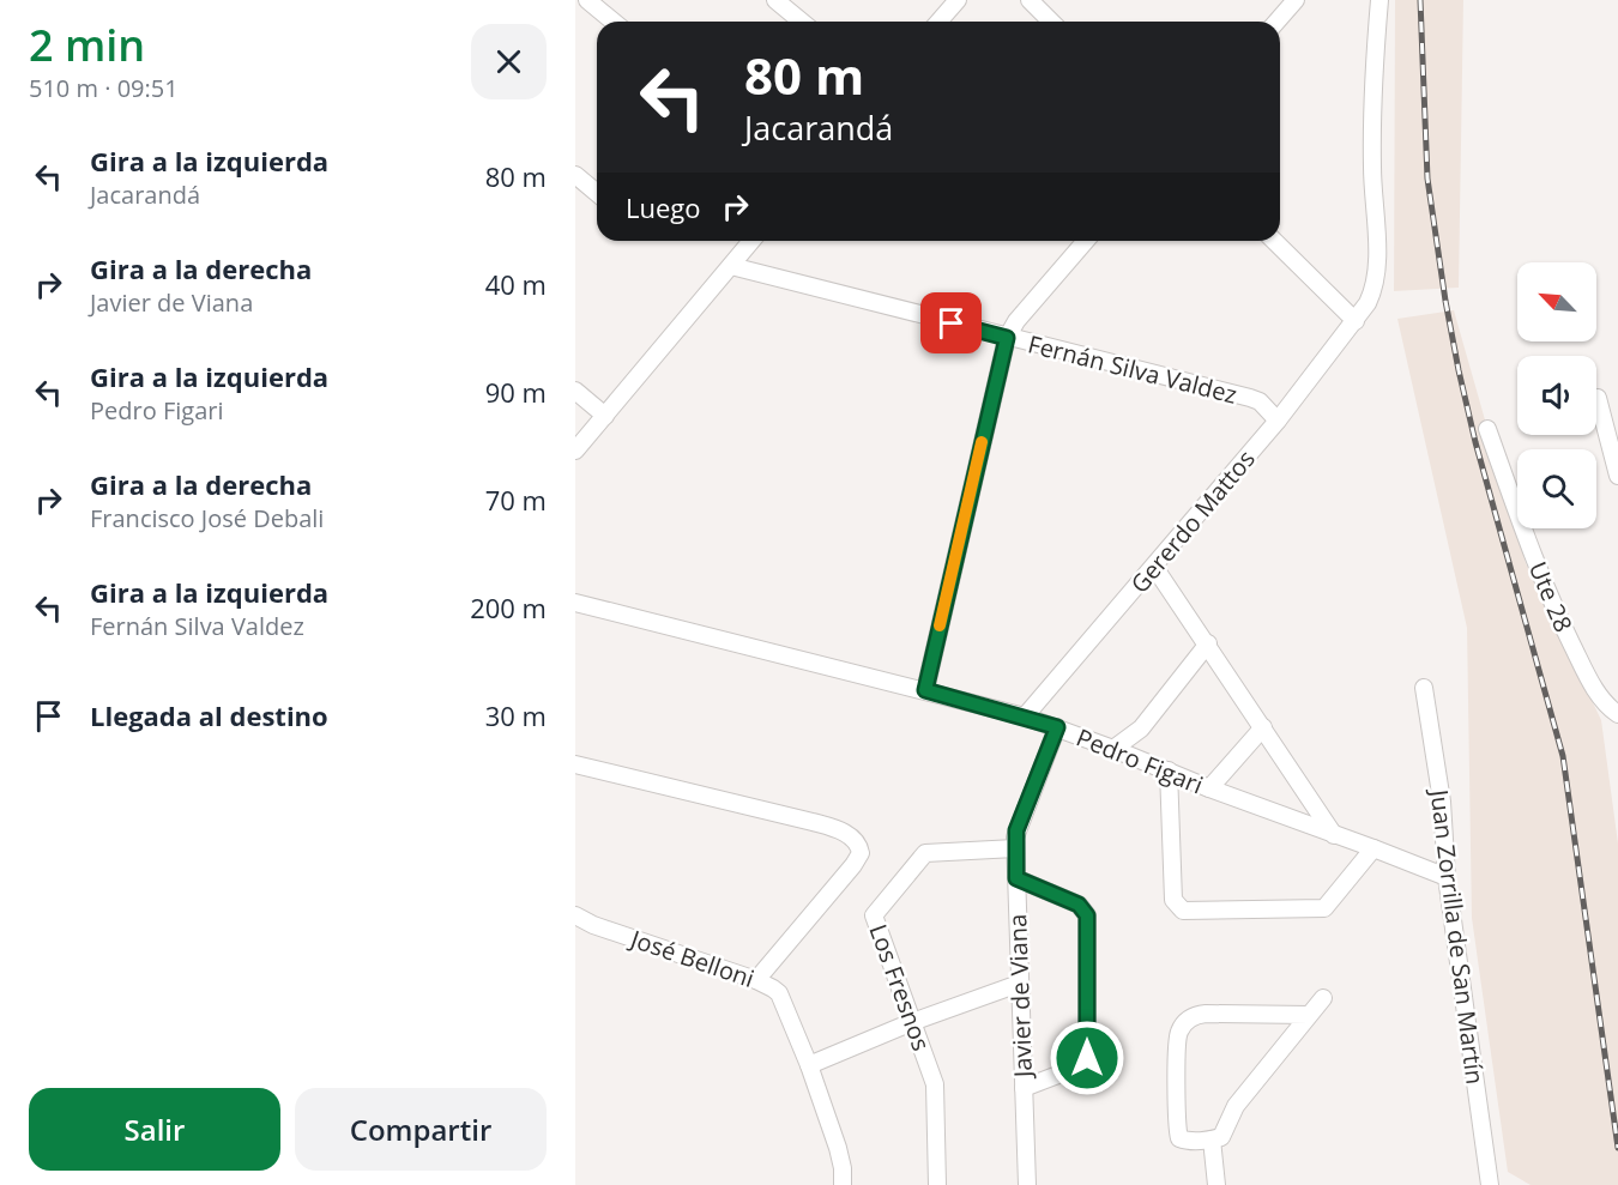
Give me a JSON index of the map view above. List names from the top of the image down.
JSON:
{
  "streets": {
    "street": [
      "Fernán Silva Valdez",
      "Gererdo Mattos",
      "Ute 28",
      "Pedro Figari",
      "Juan Zorrilla de San Martín",
      "José Belloni",
      "Los Fresnos",
      "Javier de Viana"
    ]
  },
  "crossings": [
    ["Fernán Silva Valdez", "Gererdo Mattos"],
    ["Gererdo Mattos", "Pedro Figari"],
    ["Pedro Figari", "Juan Zorrilla de San Martín"],
    ["Pedro Figari", "Javier de Viana"],
    ["Los Fresnos", "Javier de Viana"]
  ],
  "north": "top left",
  "page": {
    "heading": ["2 min", "510 m · 09:51"],
    "turn": ["80 m", "Jacarandá"],
    "list": [
      {
        "name": "Gira a la izquierda",
        "note": "Jacarandá",
        "value": "80 m"
      },
      {
        "name": "Gira a la derecha",
        "note": "Javier de Viana",
        "value": "40 m"
      },
      {
        "name": "Gira a la izquierda",
        "note": "Pedro Figari",
        "value": "90 m"
      },
      {
        "name": "Gira a la derecha",
        "note": "Francisco José Debali",
        "value": "70 m"
      },
      {
        "name": "Gira a la izquierda",
        "note": "Fernán Silva Valdez",
        "value": "200 m"
      },
      {
        "name": "Llegada al destino",
        "value": "30 m"
      }
    ],
    "then": "Luego",
    "buttons": ["Salir", "Compartir"]
  }
}
